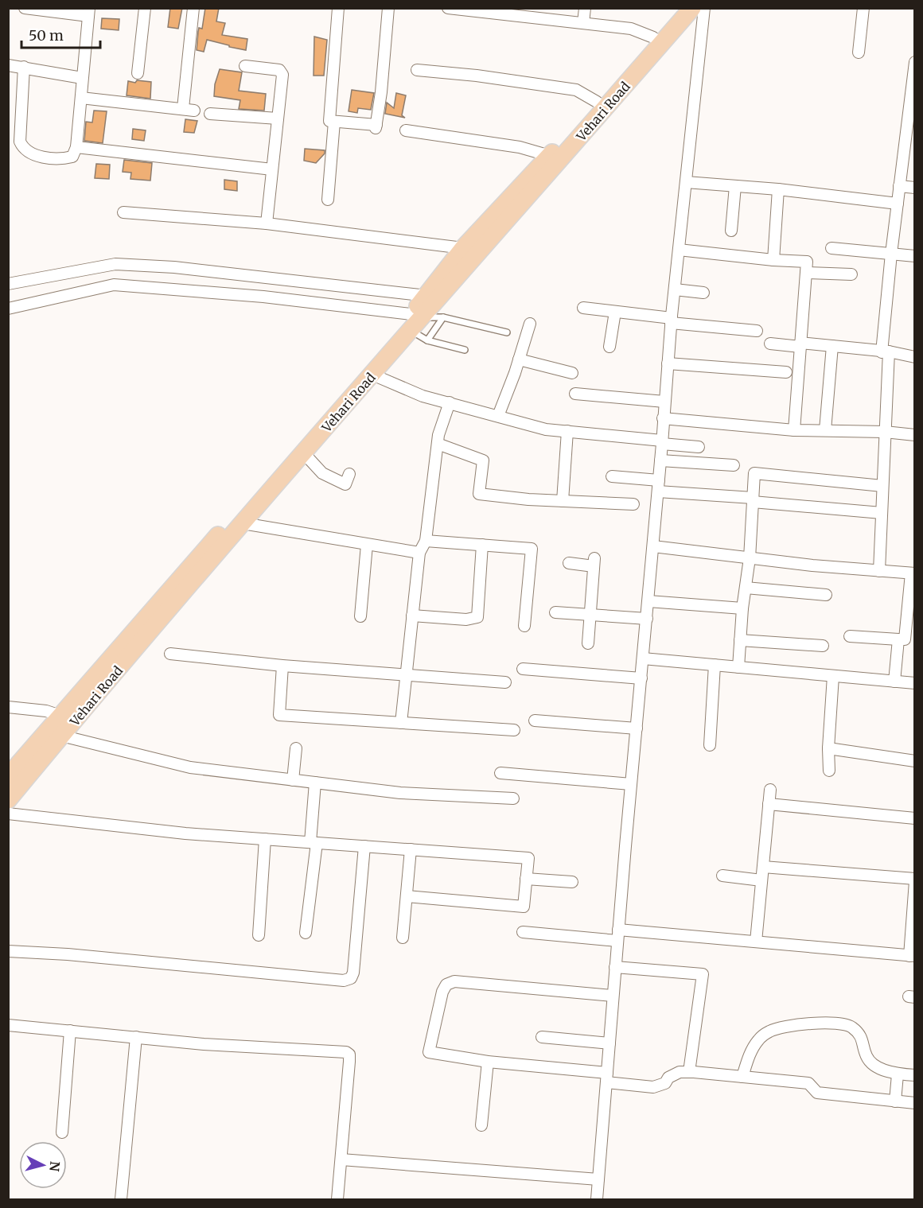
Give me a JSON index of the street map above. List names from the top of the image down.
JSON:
{
  "streets": {
    "main road": ["Vehari Road"]
  },
  "scale_bar": "50 m",
  "north": "right"
}
